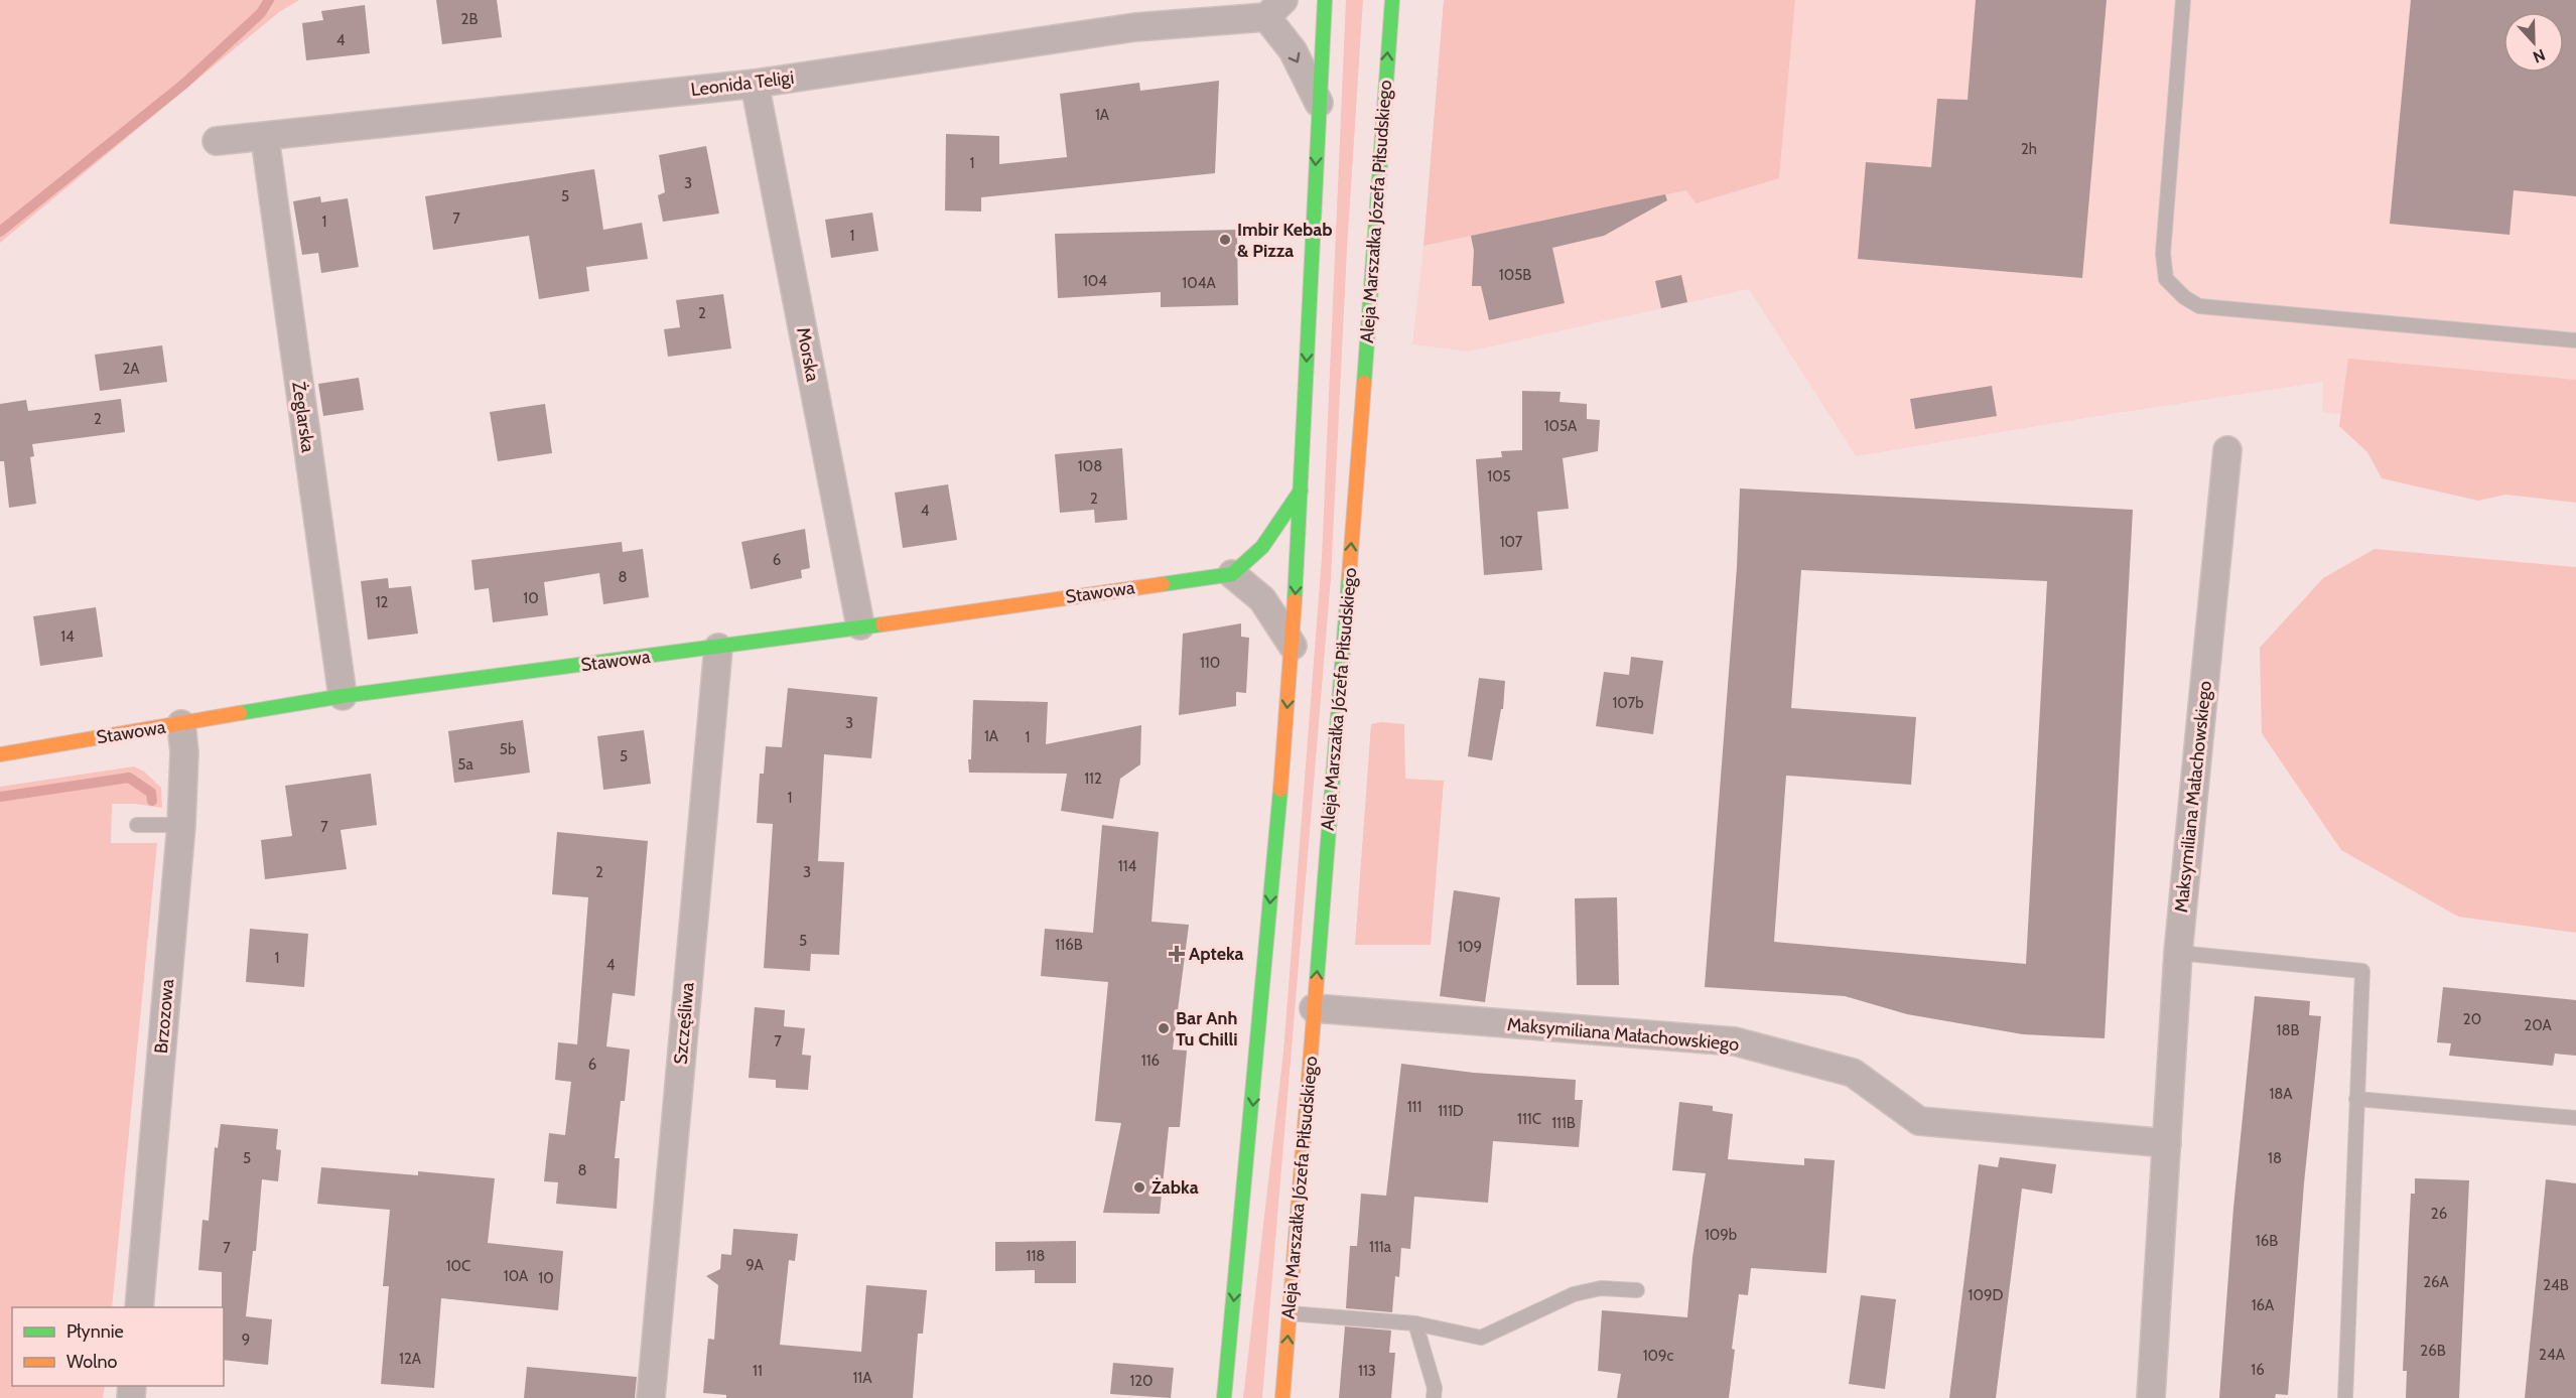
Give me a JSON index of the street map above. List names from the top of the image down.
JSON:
{
  "streets": {
    "main road": ["Aleja Marszałka Józefa Piłsudskiego", "Stawowa"],
    "street": [
      "Leonida Teligi",
      "Morska",
      "Żeglarska",
      "Maksymiliana Małachowskiego",
      "Brzozowa",
      "Szczęśliwa"
    ]
  },
  "crossings": [
    ["Leonida Teligi", "Morska"],
    ["Leonida Teligi", "Żeglarska"],
    ["Aleja Marszałka Józefa Piłsudskiego", "Maksymiliana Małachowskiego"],
    ["Morska", "Stawowa"],
    ["Żeglarska", "Stawowa"],
    ["Stawowa", "Brzozowa"],
    ["Stawowa", "Szczęśliwa"]
  ],
  "places": {
    "other": ["Imbir Kebab & Pizza", "Bar Anh Tu Chilli", "Żabka"],
    "health": ["Apteka"]
  },
  "house_numbers": [
    "2B",
    "4",
    "1A",
    "2h",
    "1",
    "3",
    "5",
    "7",
    "1",
    "1",
    "105B",
    "104",
    "104A",
    "2",
    "2A",
    "2",
    "105A",
    "108",
    "105",
    "2",
    "4",
    "107",
    "6",
    "8",
    "10",
    "12",
    "14",
    "110",
    "107b",
    "3",
    "1A",
    "1",
    "5b",
    "5",
    "5a",
    "112",
    "1",
    "7",
    "114",
    "2",
    "3",
    "5",
    "116B",
    "109",
    "1",
    "4",
    "20",
    "20A",
    "18B",
    "7",
    "116",
    "6",
    "18A",
    "111",
    "111D",
    "111C",
    "111B",
    "5",
    "18",
    "8",
    "26",
    "109b",
    "16B",
    "111a",
    "7",
    "118",
    "9A",
    "10C",
    "10A",
    "10",
    "26A",
    "24B",
    "109D",
    "16A",
    "9",
    "26B",
    "24A",
    "109c",
    "12A",
    "16",
    "11",
    "113",
    "11A",
    "120"
  ],
  "legend": ["Płynnie", "Wolno"],
  "north": "bottom"
}
